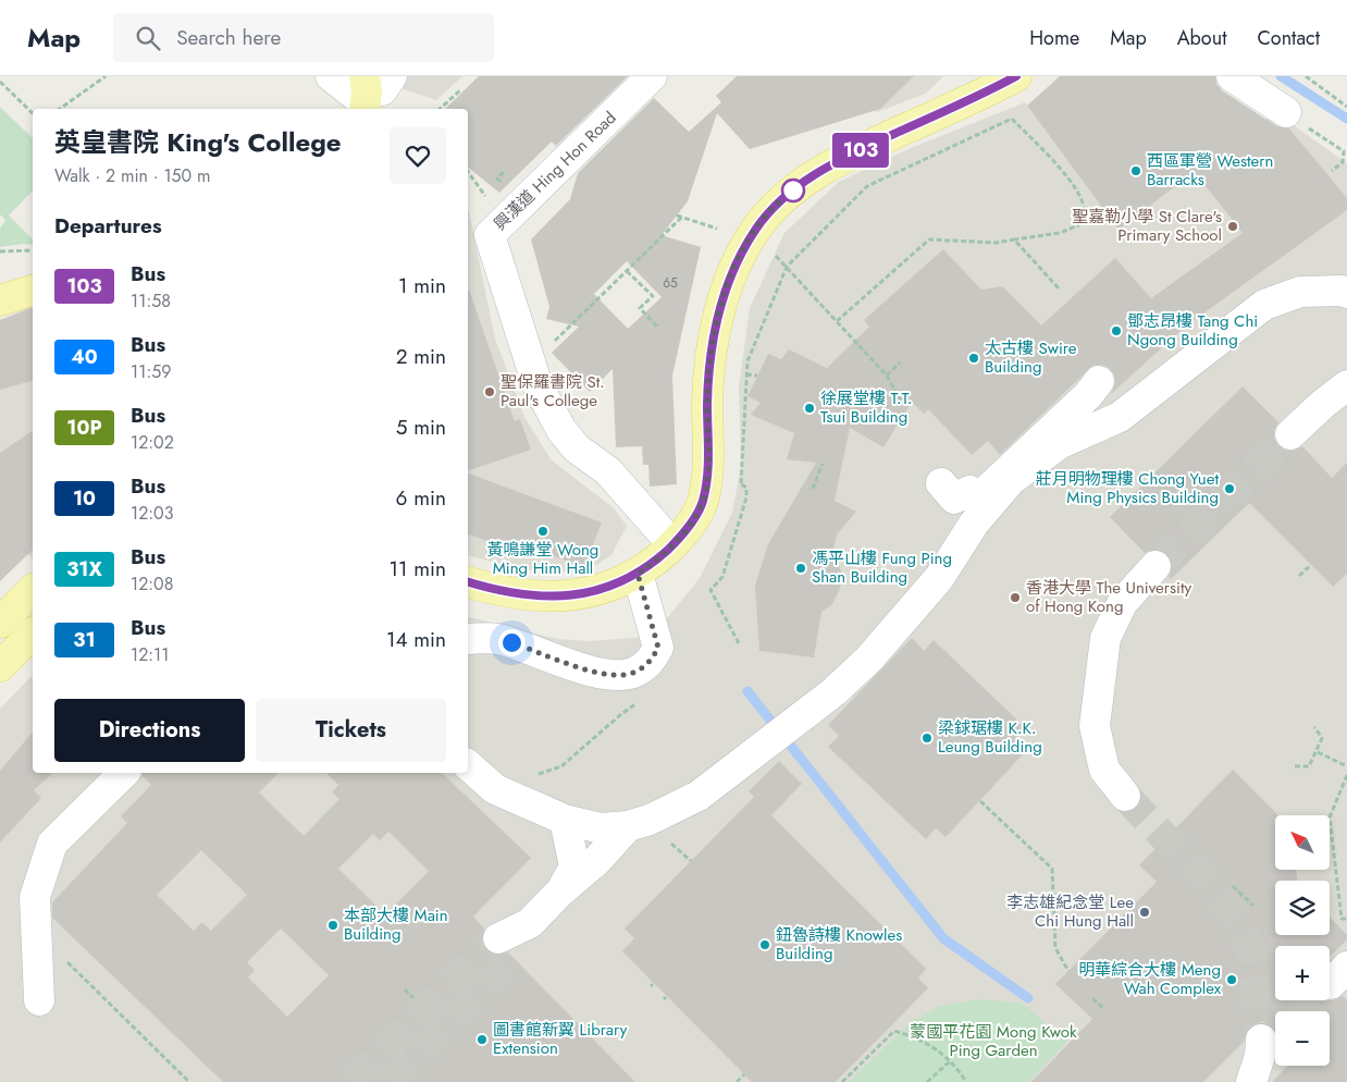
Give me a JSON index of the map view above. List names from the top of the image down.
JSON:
{
  "streets": {
    "street": ["興漢道 Hing Hon Road"]
  },
  "parks": ["蒙國平花園 Mong Kwok Ping Garden"],
  "places": [
    "西區軍營 Western Barracks",
    "聖嘉勒小學 St Clare's Primary School",
    "鄧志昂樓 Tang Chi Ngong Building",
    "太古樓 Swire Building",
    "聖保羅書院 St. Paul's College",
    "徐展堂樓 T.T. Tsui Building",
    "莊月明物理樓 Chong Yuet Ming Physics Building",
    "黃鳴謙堂 Wong Ming Him Hall",
    "馮平山樓 Fung Ping Shan Building",
    "香港大學 The University of Hong Kong",
    "梁銶琚樓 K.K. Leung Building",
    "李志雄紀念堂 Lee Chi Hung Hall",
    "本部大樓 Main Building",
    "鈕魯詩樓 Knowles Building",
    "明華綜合大樓 Meng Wah Complex",
    "圖書館新翼 Library Extension"
  ],
  "lines": ["bus line 103"],
  "house_numbers": ["65"],
  "north": "top left",
  "page": {
    "header": "Map",
    "search": "Search here",
    "nav": [
      "Home",
      "Map",
      "About",
      "Contact"
    ],
    "on_map": "103",
    "heading": [
      ["英皇書院 King's College", "Walk · 2 min · 150 m"],
      "Departures"
    ],
    "list": [
      {
        "mark": "103",
        "name": "Bus",
        "note": "11:58",
        "value": "1 min"
      },
      {
        "mark": "40",
        "name": "Bus",
        "note": "11:59",
        "value": "2 min"
      },
      {
        "mark": "10P",
        "name": "Bus",
        "note": "12:02",
        "value": "5 min"
      },
      {
        "mark": "10",
        "name": "Bus",
        "note": "12:03",
        "value": "6 min"
      },
      {
        "mark": "31X",
        "name": "Bus",
        "note": "12:08",
        "value": "11 min"
      },
      {
        "mark": "31",
        "name": "Bus",
        "note": "12:11",
        "value": "14 min"
      }
    ],
    "buttons": ["Directions", "Tickets"],
    "map_buttons": ["+", "−"]
  }
}
